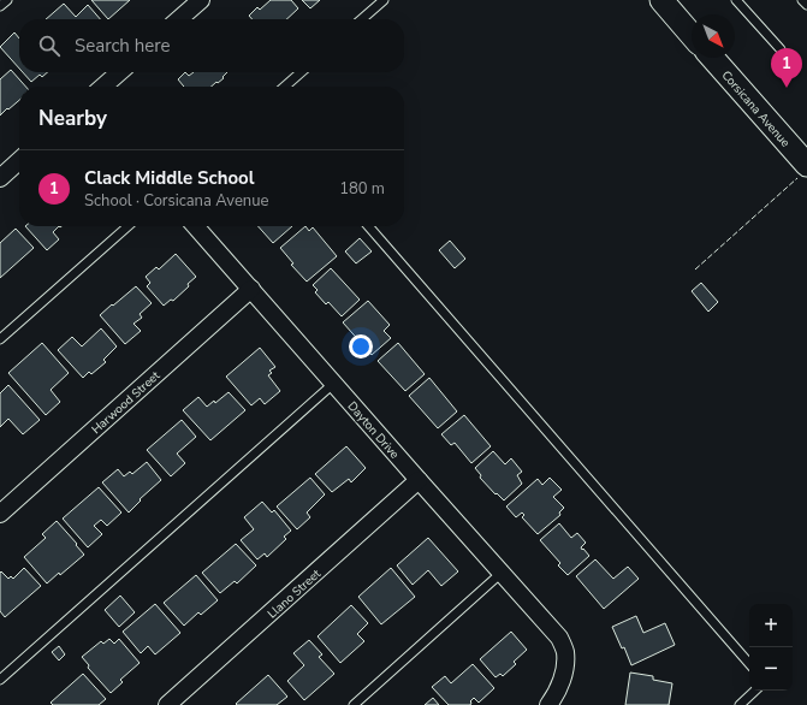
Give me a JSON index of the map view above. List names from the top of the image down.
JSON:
{
  "streets": {
    "street": [
      "Corsicana Avenue",
      "Harwood Street",
      "Dayton Drive",
      "Llano Street"
    ]
  },
  "crossings": [
    ["Harwood Street", "Dayton Drive"],
    ["Dayton Drive", "Llano Street"]
  ],
  "north": "bottom right",
  "page": {
    "search": "Search here",
    "pins": "1",
    "heading": "Nearby",
    "list": [
      {
        "mark": "1",
        "name": "Clack Middle School",
        "note": "School · Corsicana Avenue",
        "value": "180 m"
      }
    ],
    "map_buttons": ["+", "−"]
  }
}
